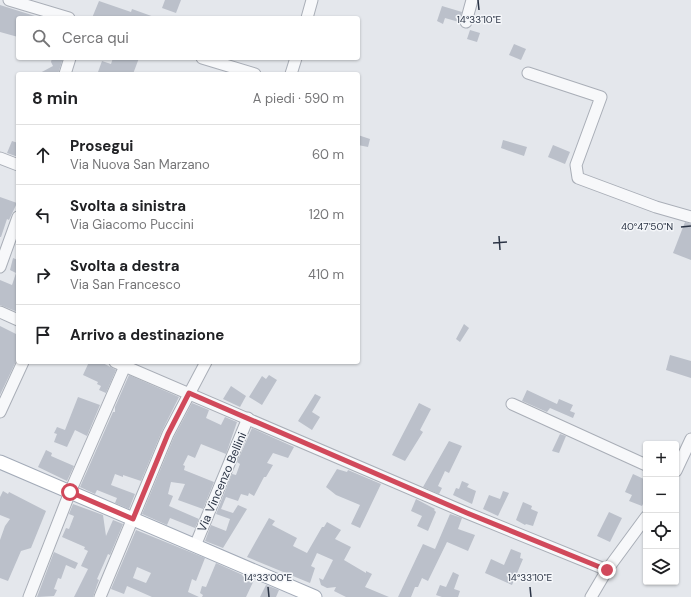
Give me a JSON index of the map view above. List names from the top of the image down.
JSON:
{
  "streets": {
    "street": ["Via Vincenzo Bellini"]
  },
  "page": {
    "search": "Cerca qui",
    "heading": ["8 min", "A piedi · 590 m"],
    "list": [
      ["Prosegui", "Via Nuova San Marzano", "60 m"],
      ["Svolta a sinistra", "Via Giacomo Puccini", "120 m"],
      ["Svolta a destra", "Via San Francesco", "410 m"],
      "Arrivo a destinazione"
    ],
    "map_buttons": ["+", "−"]
  },
  "coordinates": ["14°33'10\"E", "40°47'50\"N", "14°33'00\"E"]
}
